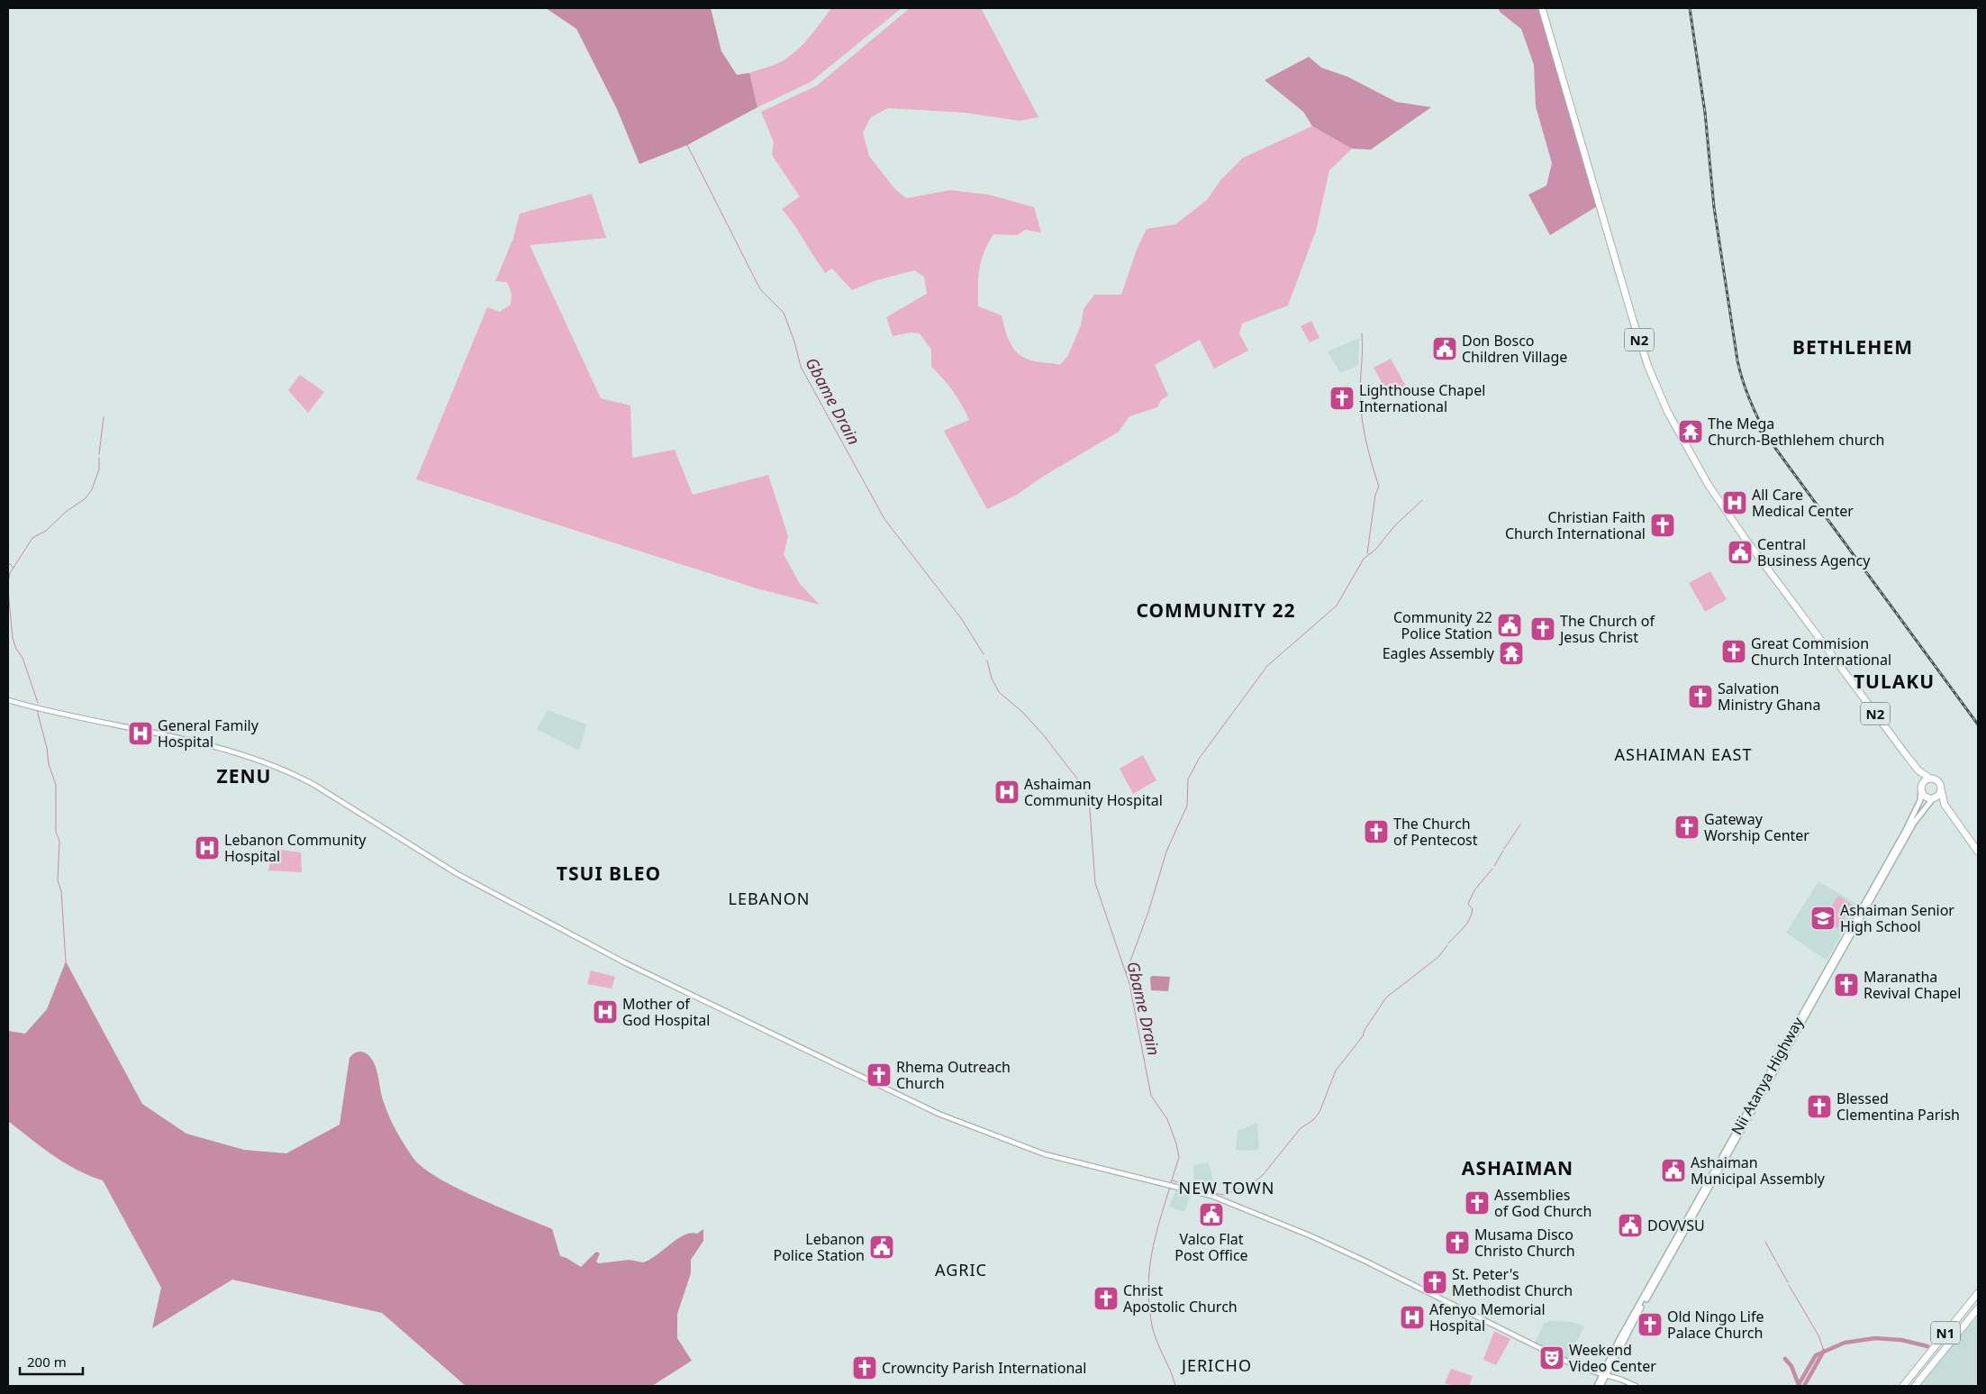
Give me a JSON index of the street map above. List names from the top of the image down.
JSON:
{
  "streets": {
    "highway": ["N2", "N1"],
    "main road": ["Nii Atanya Highway"]
  },
  "crossings": [
    ["N2", "Nii Atanya Highway"]
  ],
  "districts": [
    "BETHLEHEM",
    "COMMUNITY 22",
    "TULAKU",
    "ASHAIMAN EAST",
    "ZENU",
    "TSUI BLEO",
    "LEBANON",
    "ASHAIMAN",
    "NEW TOWN",
    "AGRIC",
    "JERICHO"
  ],
  "water": ["Gbame Drain"],
  "places": {
    "public building": [
      "Don Bosco Children Village",
      "Central Business Agency",
      "Community 22 Police Station",
      "Ashaiman Municipal Assembly",
      "Valco Flat Post Office",
      "DOVVSU",
      "Lebanon Police Station"
    ],
    "church": [
      "Lighthouse Chapel International",
      "Christian Faith Church International",
      "The Church of Jesus Christ",
      "Great Commision Church International",
      "Salvation Ministry Ghana",
      "Gateway Worship Center",
      "The Church of Pentecost",
      "Maranatha Revival Chapel",
      "Rhema Outreach Church",
      "Blessed Clementina Parish",
      "Assemblies of God Church",
      "Musama Disco Christo Church",
      "St. Peter's Methodist Church",
      "Christ Apostolic Church",
      "Old Ningo Life Palace Church",
      "Crowncity Parish International"
    ],
    "temple": ["The Mega Church-Bethlehem church", "Eagles Assembly"],
    "hospital": [
      "All Care Medical Center",
      "General Family Hospital",
      "Ashaiman Community Hospital",
      "Lebanon Community Hospital",
      "Mother of God Hospital",
      "Afenyo Memorial Hospital"
    ],
    "school or university": ["Ashaiman Senior High School"],
    "theatre": ["Weekend Video Center"]
  },
  "scale_bar": "200 m"
}
